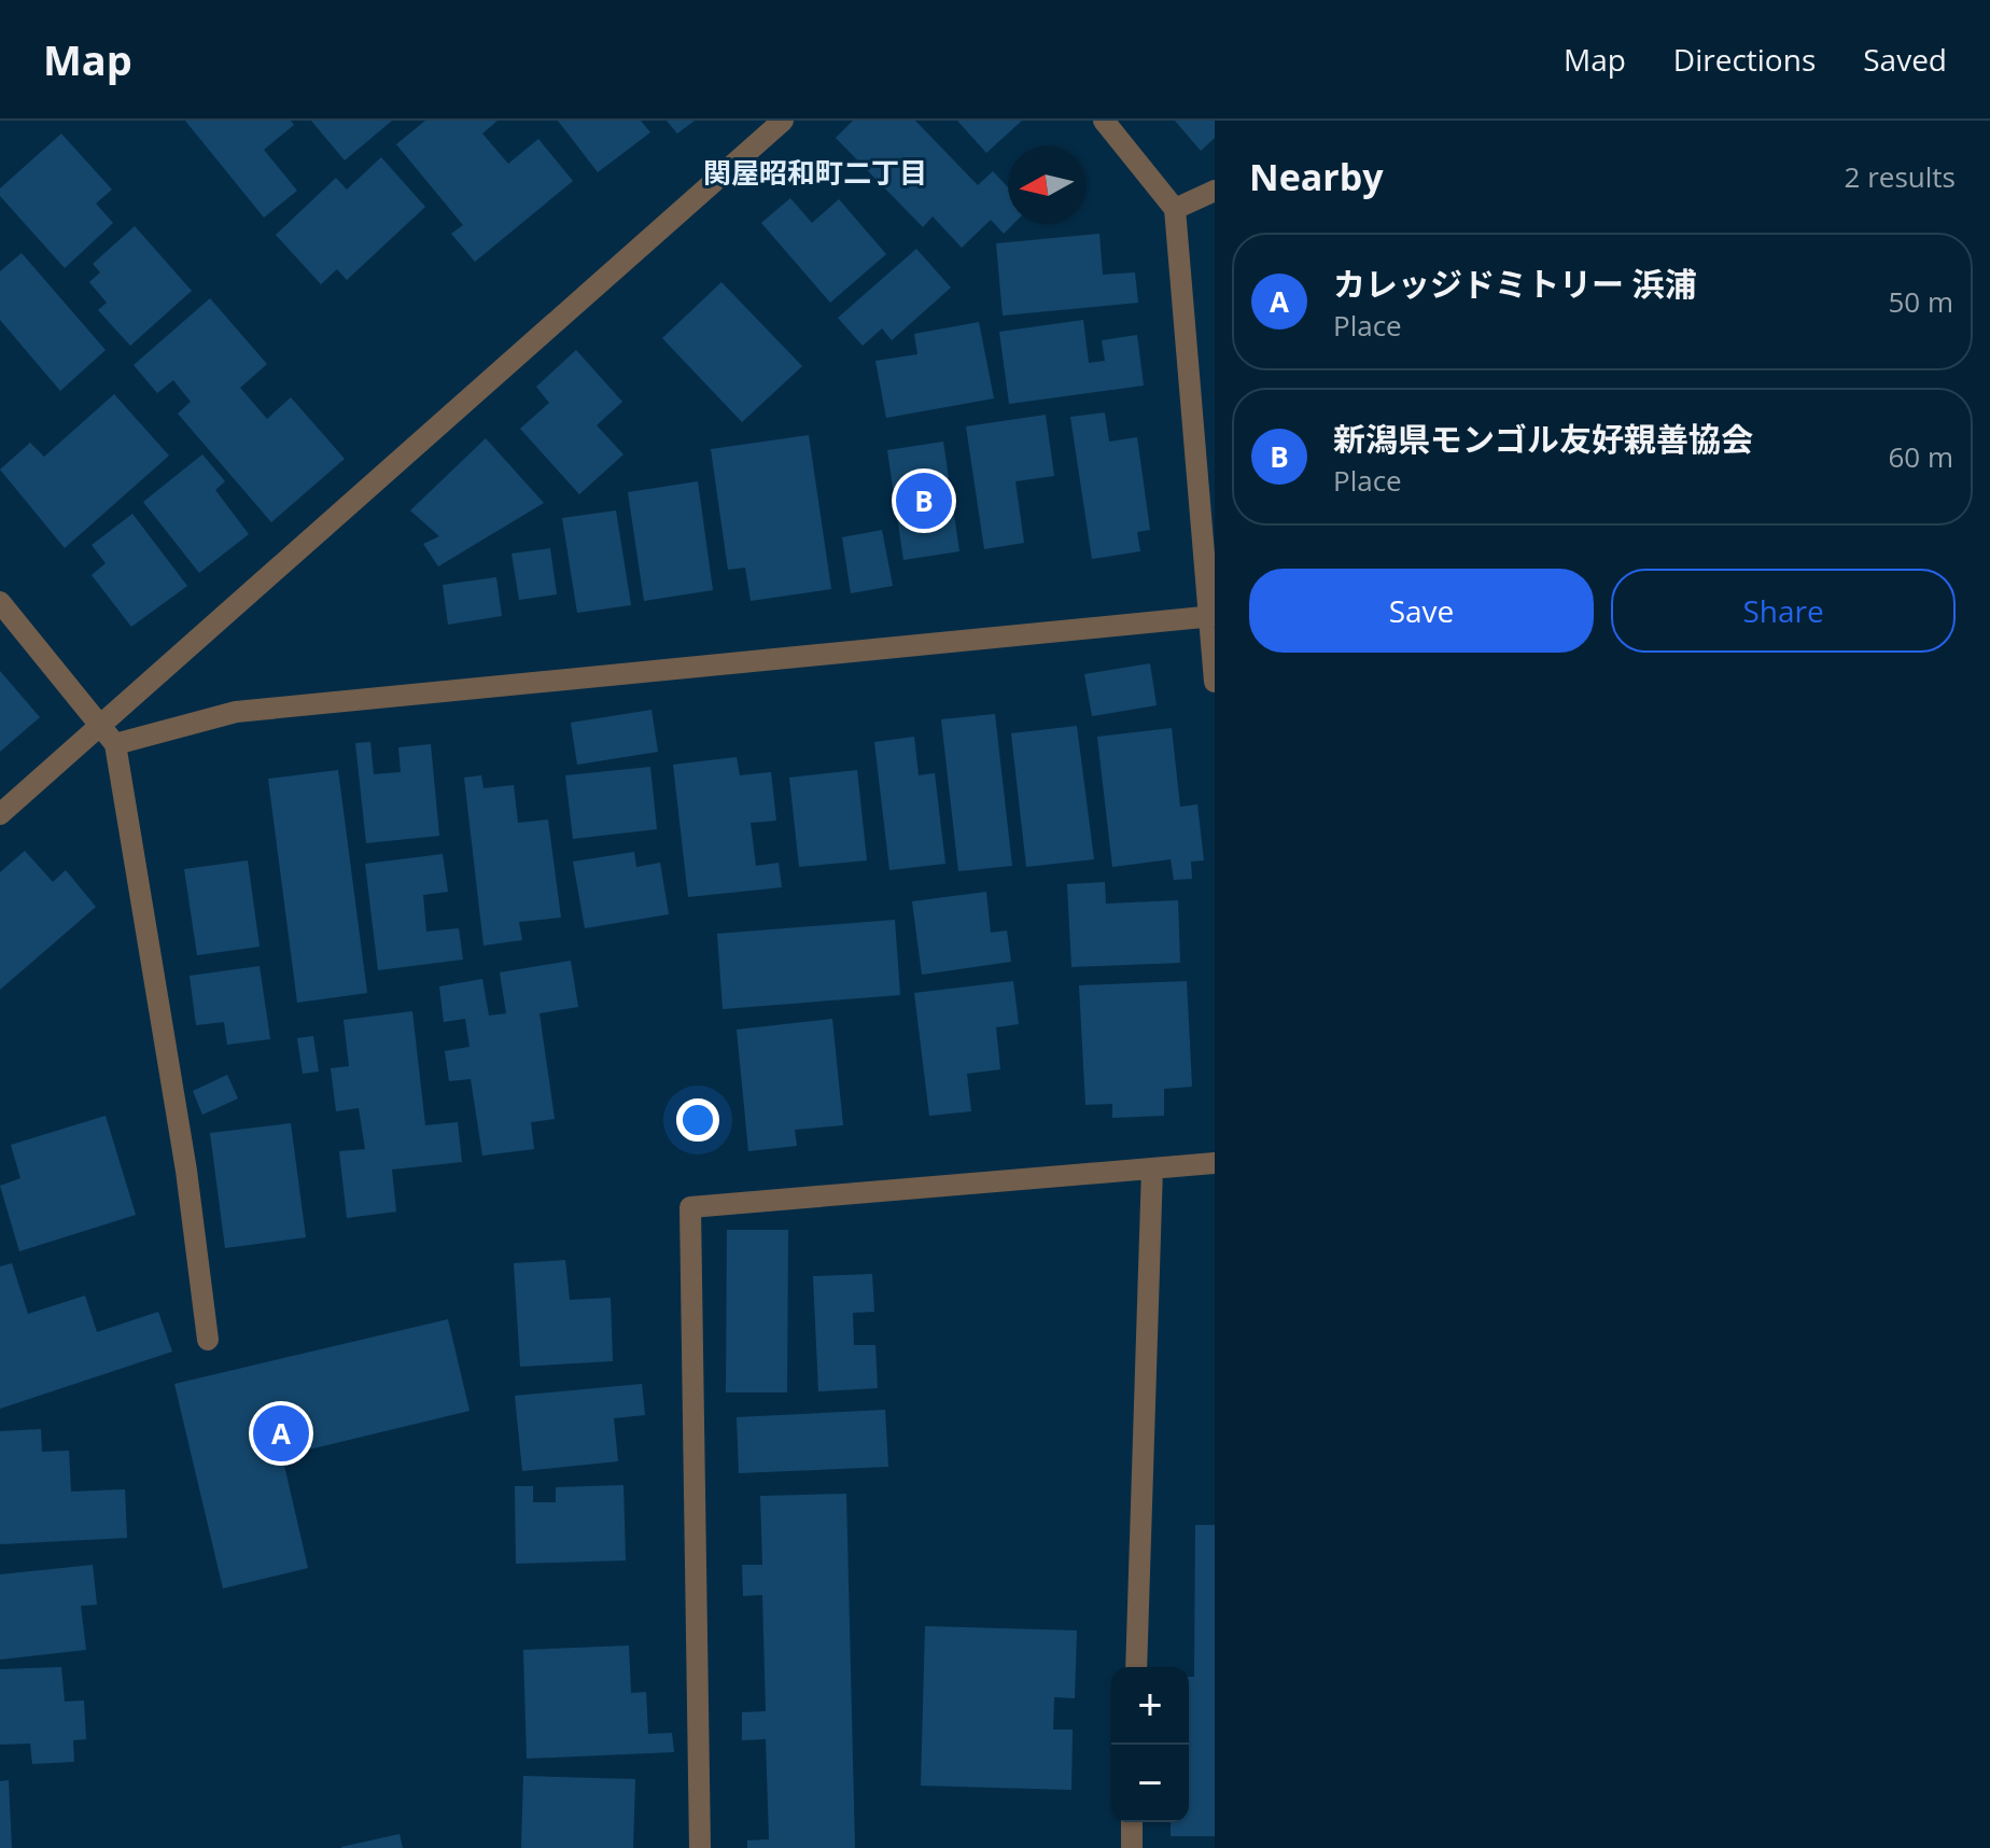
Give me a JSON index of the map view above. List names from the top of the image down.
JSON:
{
  "districts": ["関屋昭和町二丁目"],
  "north": "left",
  "page": {
    "header": "Map",
    "nav": ["Map", "Directions", "Saved"],
    "heading": ["Nearby", "2 results"],
    "list": [
      {
        "mark": "A",
        "name": "カレッジドミトリー 浜浦",
        "note": "Place",
        "value": "50 m"
      },
      {
        "mark": "B",
        "name": "新潟県モンゴル友好親善協会",
        "note": "Place",
        "value": "60 m"
      }
    ],
    "pins": ["B", "A"],
    "buttons": ["Save", "Share"],
    "map_buttons": ["+", "−"]
  }
}
